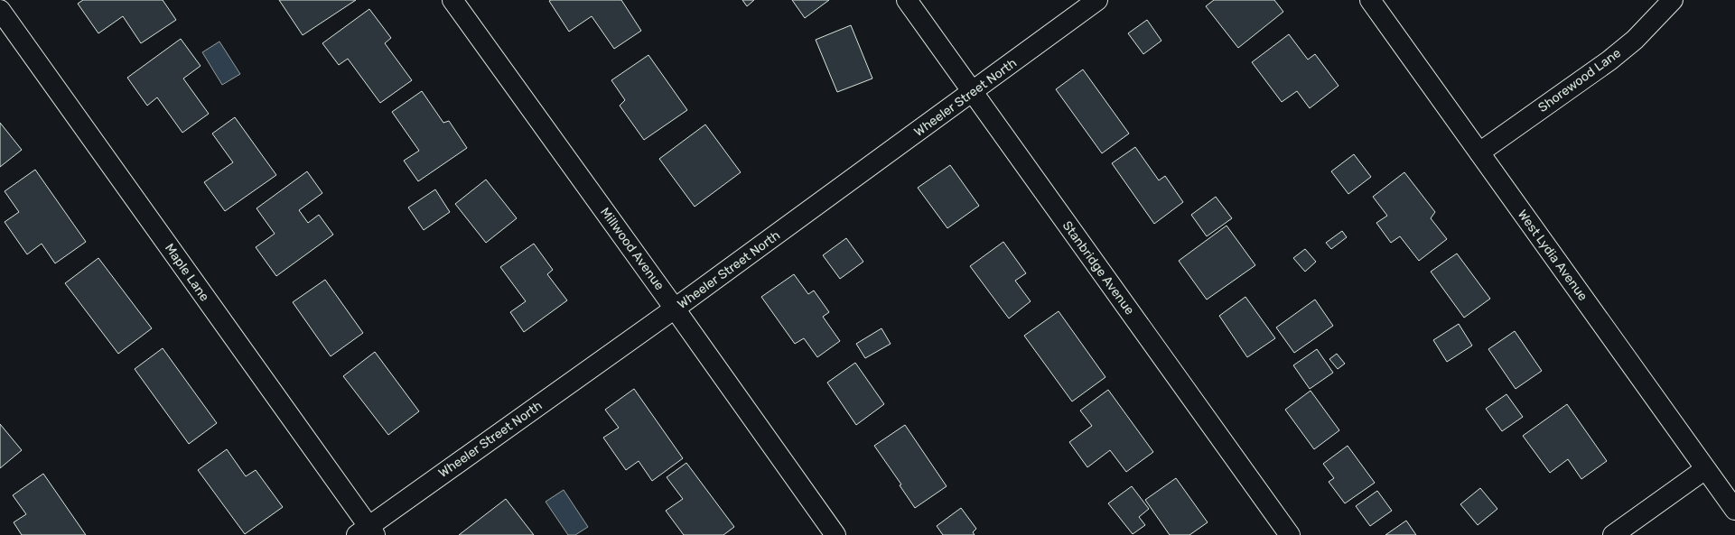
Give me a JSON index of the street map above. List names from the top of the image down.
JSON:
{
  "streets": {
    "street": [
      "Shorewood Lane",
      "Wheeler Street North",
      "Millwood Avenue",
      "West Lydia Avenue",
      "Stanbridge Avenue",
      "Maple Lane"
    ]
  },
  "crossings": [
    ["Shorewood Lane", "West Lydia Avenue"],
    ["Wheeler Street North", "Millwood Avenue"],
    ["Wheeler Street North", "Stanbridge Avenue"],
    ["Wheeler Street North", "Maple Lane"]
  ]
}
